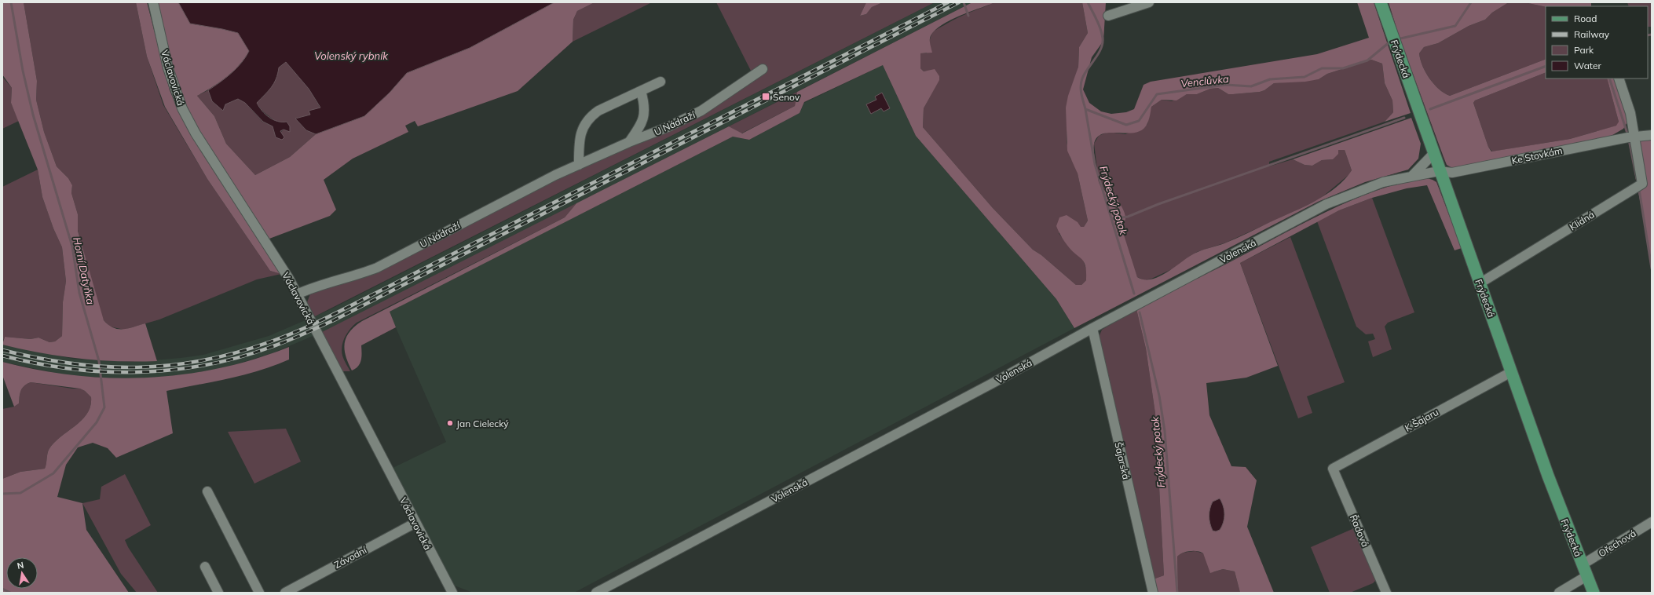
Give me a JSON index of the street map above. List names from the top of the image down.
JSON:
{
  "streets": {
    "main road": ["Frýdecká"],
    "street": [
      "Václavovická",
      "U Nádraží",
      "Ke Stovkám",
      "Klidná",
      "Volenská",
      "K Šajaru",
      "Šajarská",
      "Řadová",
      "Ořechová",
      "Závodní"
    ]
  },
  "crossings": [
    ["Frýdecká", "Ke Stovkám"],
    ["Frýdecká", "Klidná"],
    ["Frýdecká", "Volenská"],
    ["Frýdecká", "K Šajaru"],
    ["Frýdecká", "Ořechová"],
    ["Václavovická", "U Nádraží"],
    ["Václavovická", "Závodní"],
    ["Ke Stovkám", "Klidná"],
    ["Ke Stovkám", "Volenská"],
    ["Volenská", "Šajarská"],
    ["K Šajaru", "Řadová"]
  ],
  "water": [
    "Volenský rybník",
    "Venclůvka",
    "Frýdecký potok",
    "Horní Datyňka"
  ],
  "places": {
    "transit": ["Šenov"],
    "other": ["Jan Cielecký"]
  },
  "legend": [
    "Road",
    "Railway",
    "Park",
    "Water"
  ],
  "north": "top"
}
